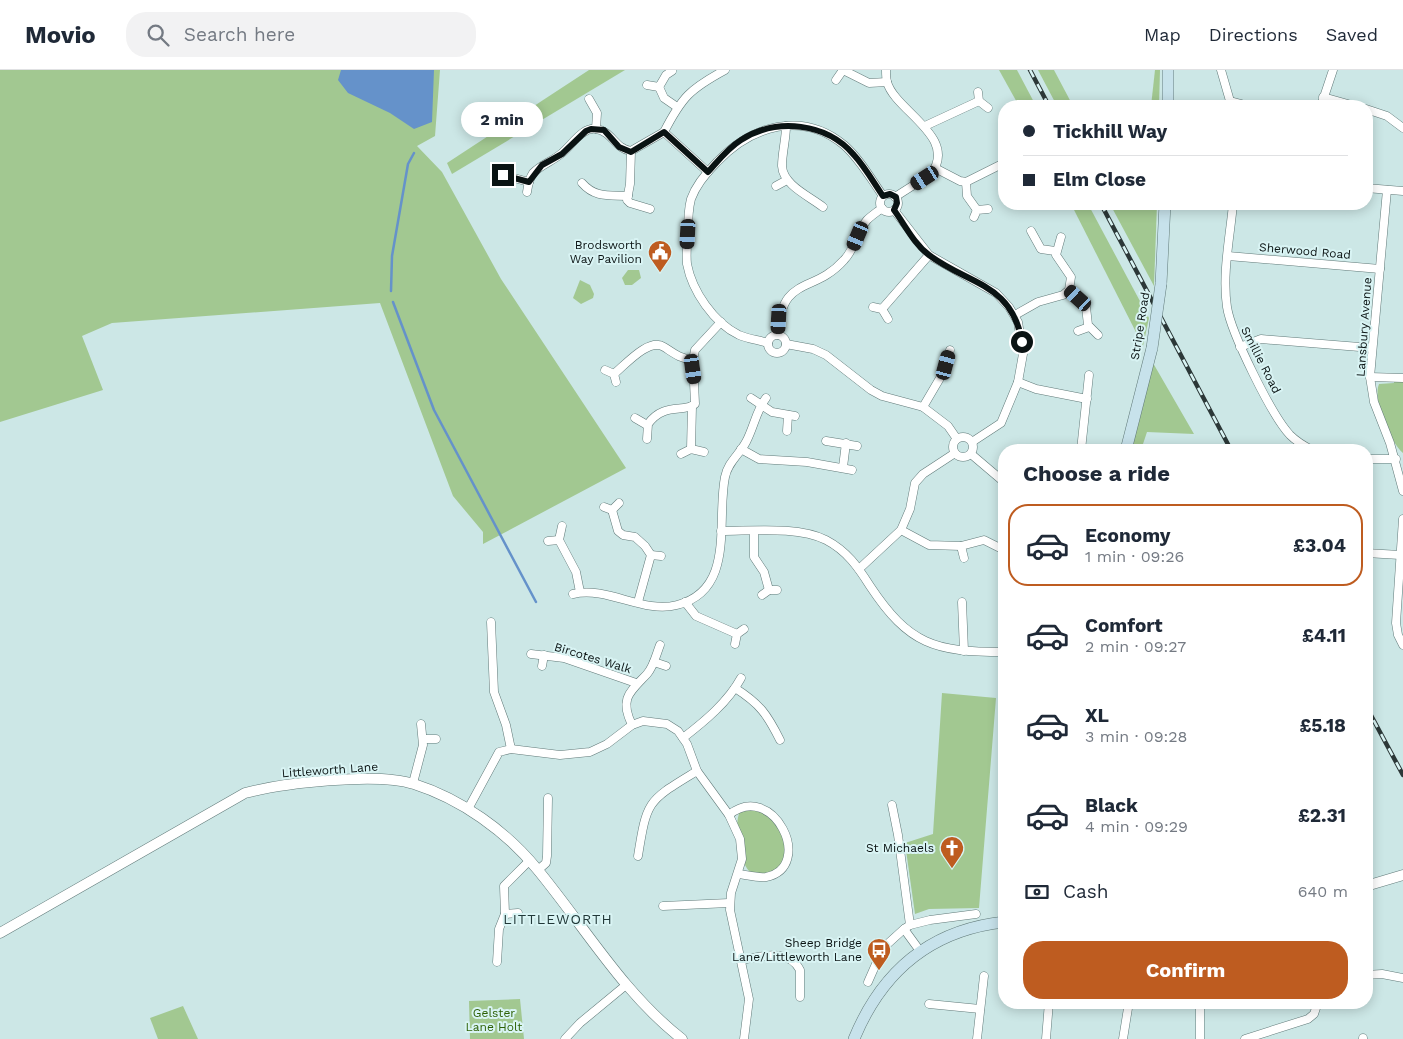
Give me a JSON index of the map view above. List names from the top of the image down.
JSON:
{
  "streets": {
    "main road": ["Stripe Road"],
    "street": [
      "Sherwood Road",
      "Lansbury Avenue",
      "Smillie Road",
      "Bircotes Walk",
      "Littleworth Lane"
    ]
  },
  "crossings": [
    ["Sherwood Road", "Lansbury Avenue"],
    ["Sherwood Road", "Smillie Road"]
  ],
  "districts": ["LITTLEWORTH"],
  "parks": ["Gelster Lane Holt"],
  "places": {
    "public building": ["Brodsworth Way Pavilion"],
    "church": ["St Michaels"],
    "bus stop": ["Sheep Bridge Lane/Littleworth Lane"]
  },
  "page": {
    "header": "Movio",
    "search": "Search here",
    "nav": ["Map", "Directions", "Saved"],
    "banner": ["Tickhill Way", "Elm Close"],
    "bubble": "2 min",
    "heading": "Choose a ride",
    "list": [
      {
        "name": "Economy",
        "note": "1 min · 09:26",
        "value": "£3.04"
      },
      {
        "name": "Comfort",
        "note": "2 min · 09:27",
        "value": "£4.11"
      },
      {
        "name": "XL",
        "note": "3 min · 09:28",
        "value": "£5.18"
      },
      {
        "name": "Black",
        "note": "4 min · 09:29",
        "value": "£2.31"
      }
    ],
    "pay": ["Cash", "640 m"],
    "buttons": "Confirm"
  }
}
